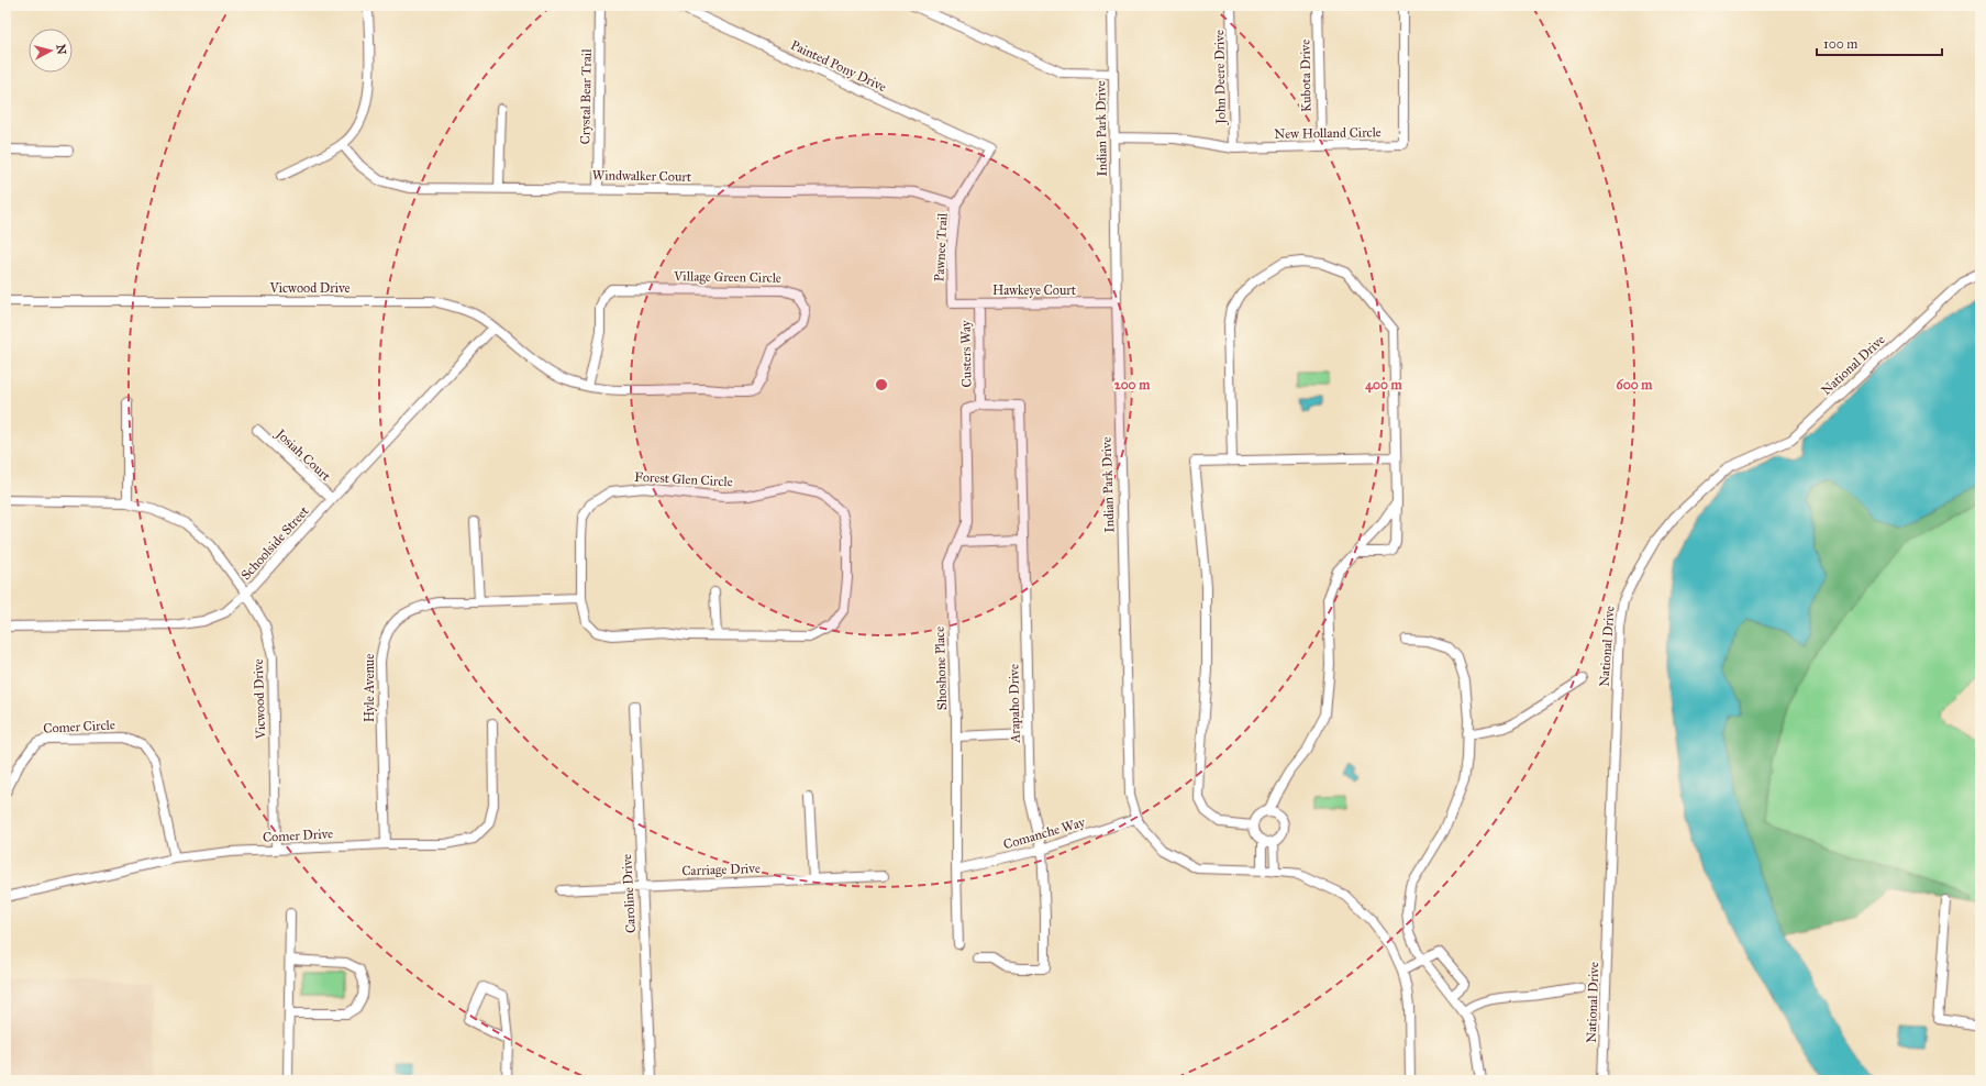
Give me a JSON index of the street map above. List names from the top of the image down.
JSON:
{
  "streets": {
    "street": [
      "Painted Pony Drive",
      "Kubota Drive",
      "John Deere Drive",
      "Crystal Bear Trail",
      "Indian Park Drive",
      "New Holland Circle",
      "Windwalker Court",
      "Pawnee Trail",
      "Village Green Circle",
      "Vicwood Drive",
      "Hawkeye Court",
      "Custers Way",
      "National Drive",
      "Josiah Court",
      "Forest Glen Circle",
      "Schoolside Street",
      "Shoshone Place",
      "Hyle Avenue",
      "Arapaho Drive",
      "Comer Circle",
      "Comanche Way",
      "Comer Drive",
      "Carriage Drive",
      "Caroline Drive"
    ]
  },
  "crossings": [
    ["Painted Pony Drive", "Pawnee Trail"],
    ["Kubota Drive", "New Holland Circle"],
    ["John Deere Drive", "New Holland Circle"],
    ["Crystal Bear Trail", "Windwalker Court"],
    ["Indian Park Drive", "New Holland Circle"],
    ["Indian Park Drive", "Hawkeye Court"],
    ["Indian Park Drive", "Comanche Way"],
    ["Windwalker Court", "Pawnee Trail"],
    ["Pawnee Trail", "Hawkeye Court"],
    ["Village Green Circle", "Vicwood Drive"],
    ["Vicwood Drive", "Schoolside Street"],
    ["Vicwood Drive", "Comer Drive"],
    ["Hawkeye Court", "Custers Way"],
    ["Custers Way", "Shoshone Place"],
    ["Custers Way", "Arapaho Drive"],
    ["Josiah Court", "Schoolside Street"],
    ["Forest Glen Circle", "Hyle Avenue"],
    ["Shoshone Place", "Arapaho Drive"],
    ["Shoshone Place", "Comanche Way"],
    ["Hyle Avenue", "Comer Drive"],
    ["Arapaho Drive", "Comanche Way"],
    ["Comer Circle", "Comer Drive"],
    ["Carriage Drive", "Caroline Drive"]
  ],
  "scale_bar": "100 m",
  "north": "right",
  "rings": ["200 m", "400 m", "600 m"]
}
